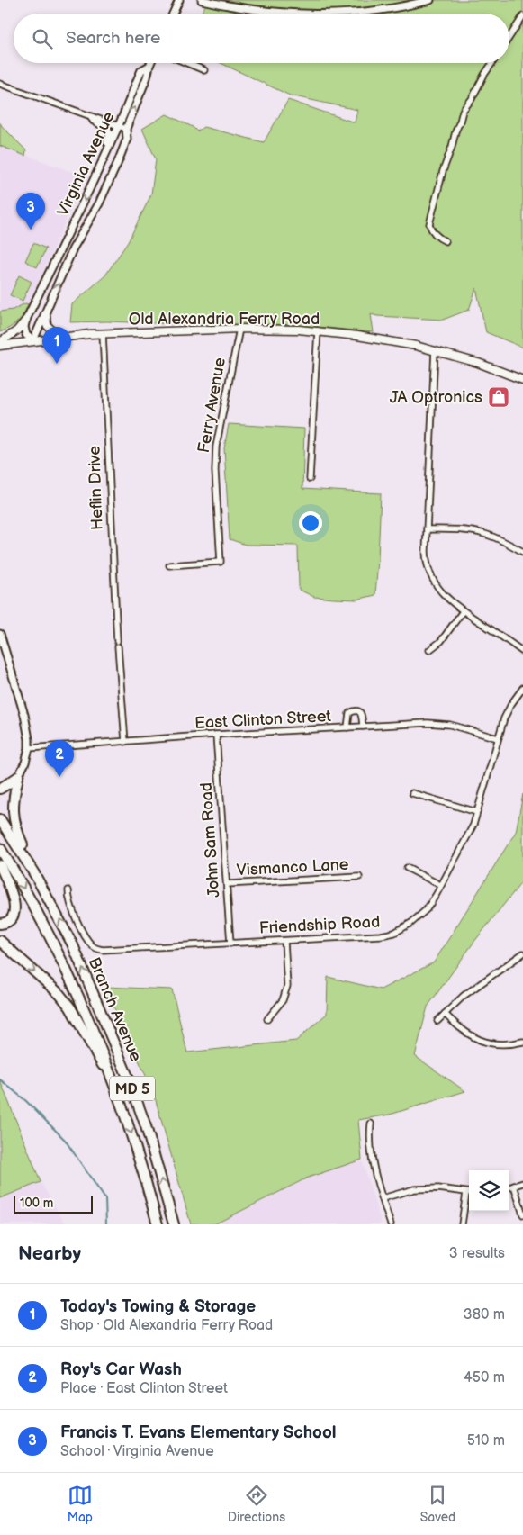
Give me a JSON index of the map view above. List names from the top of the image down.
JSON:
{
  "streets": {
    "highway": ["Branch Avenue", "MD 5"],
    "main road": ["Old Alexandria Ferry Road"],
    "street": [
      "Virginia Avenue",
      "Ferry Avenue",
      "Heflin Drive",
      "East Clinton Street",
      "John Sam Road",
      "Vismanco Lane",
      "Friendship Road"
    ]
  },
  "crossings": [
    ["Virginia Avenue", "Old Alexandria Ferry Road"],
    ["Old Alexandria Ferry Road", "Ferry Avenue"],
    ["Old Alexandria Ferry Road", "Heflin Drive"],
    ["Heflin Drive", "East Clinton Street"],
    ["East Clinton Street", "John Sam Road"],
    ["East Clinton Street", "Friendship Road"],
    ["John Sam Road", "Vismanco Lane"],
    ["John Sam Road", "Friendship Road"]
  ],
  "places": {
    "shop": ["JA Optronics"]
  },
  "scale_bar": "100 m",
  "page": {
    "search": "Search here",
    "pins": ["3", "1", "2"],
    "scale": "100 m",
    "heading": ["Nearby", "3 results"],
    "list": [
      {
        "mark": "1",
        "name": "Today's Towing & Storage",
        "note": "Shop · Old Alexandria Ferry Road",
        "value": "380 m"
      },
      {
        "mark": "2",
        "name": "Roy's Car Wash",
        "note": "Place · East Clinton Street",
        "value": "450 m"
      },
      {
        "mark": "3",
        "name": "Francis T. Evans Elementary School",
        "note": "School · Virginia Avenue",
        "value": "510 m"
      }
    ],
    "nav": ["Map", "Directions", "Saved"]
  }
}
